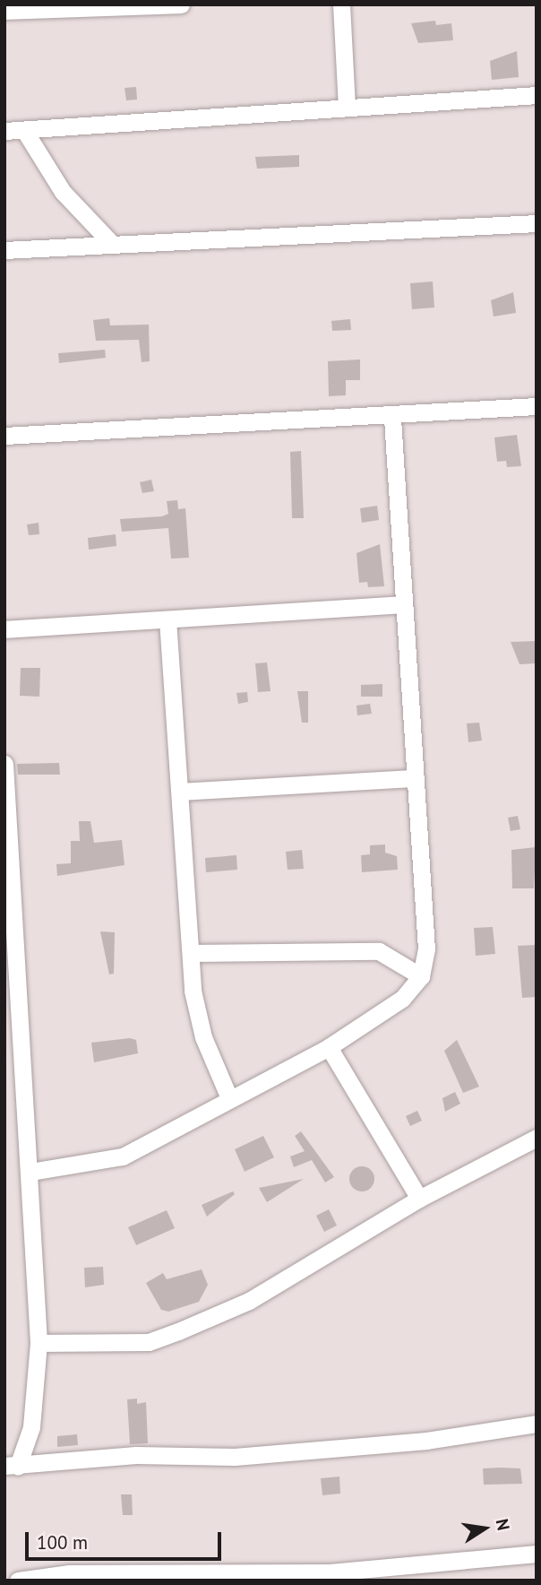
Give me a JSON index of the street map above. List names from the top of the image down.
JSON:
{
  "scale_bar": "100 m",
  "north": "right"
}
